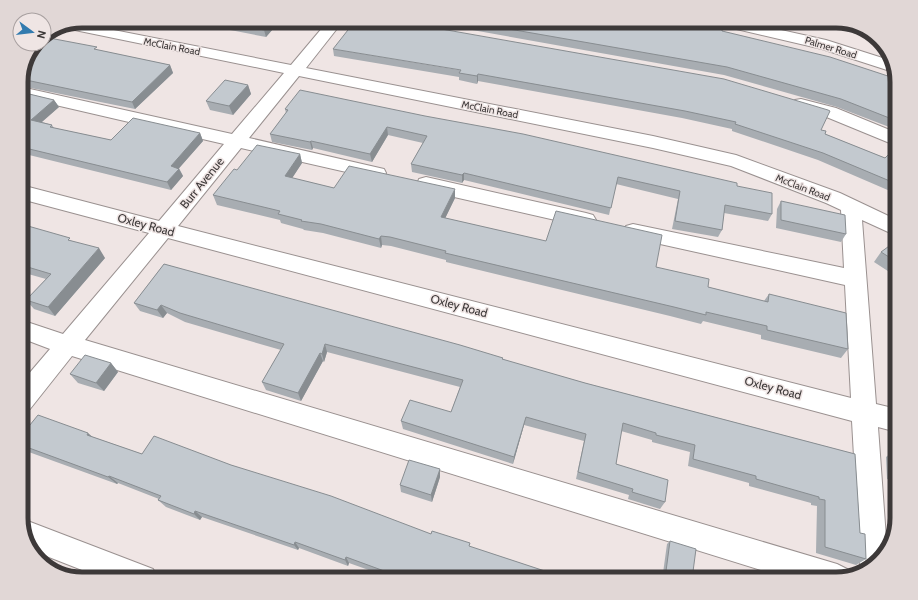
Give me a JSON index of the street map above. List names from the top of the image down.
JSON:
{
  "streets": {
    "street": [
      "McClain Road",
      "Palmer Road",
      "Burr Avenue",
      "Oxley Road"
    ]
  },
  "crossings": [
    ["McClain Road", "Burr Avenue"],
    ["Burr Avenue", "Oxley Road"]
  ],
  "north": "right"
}
